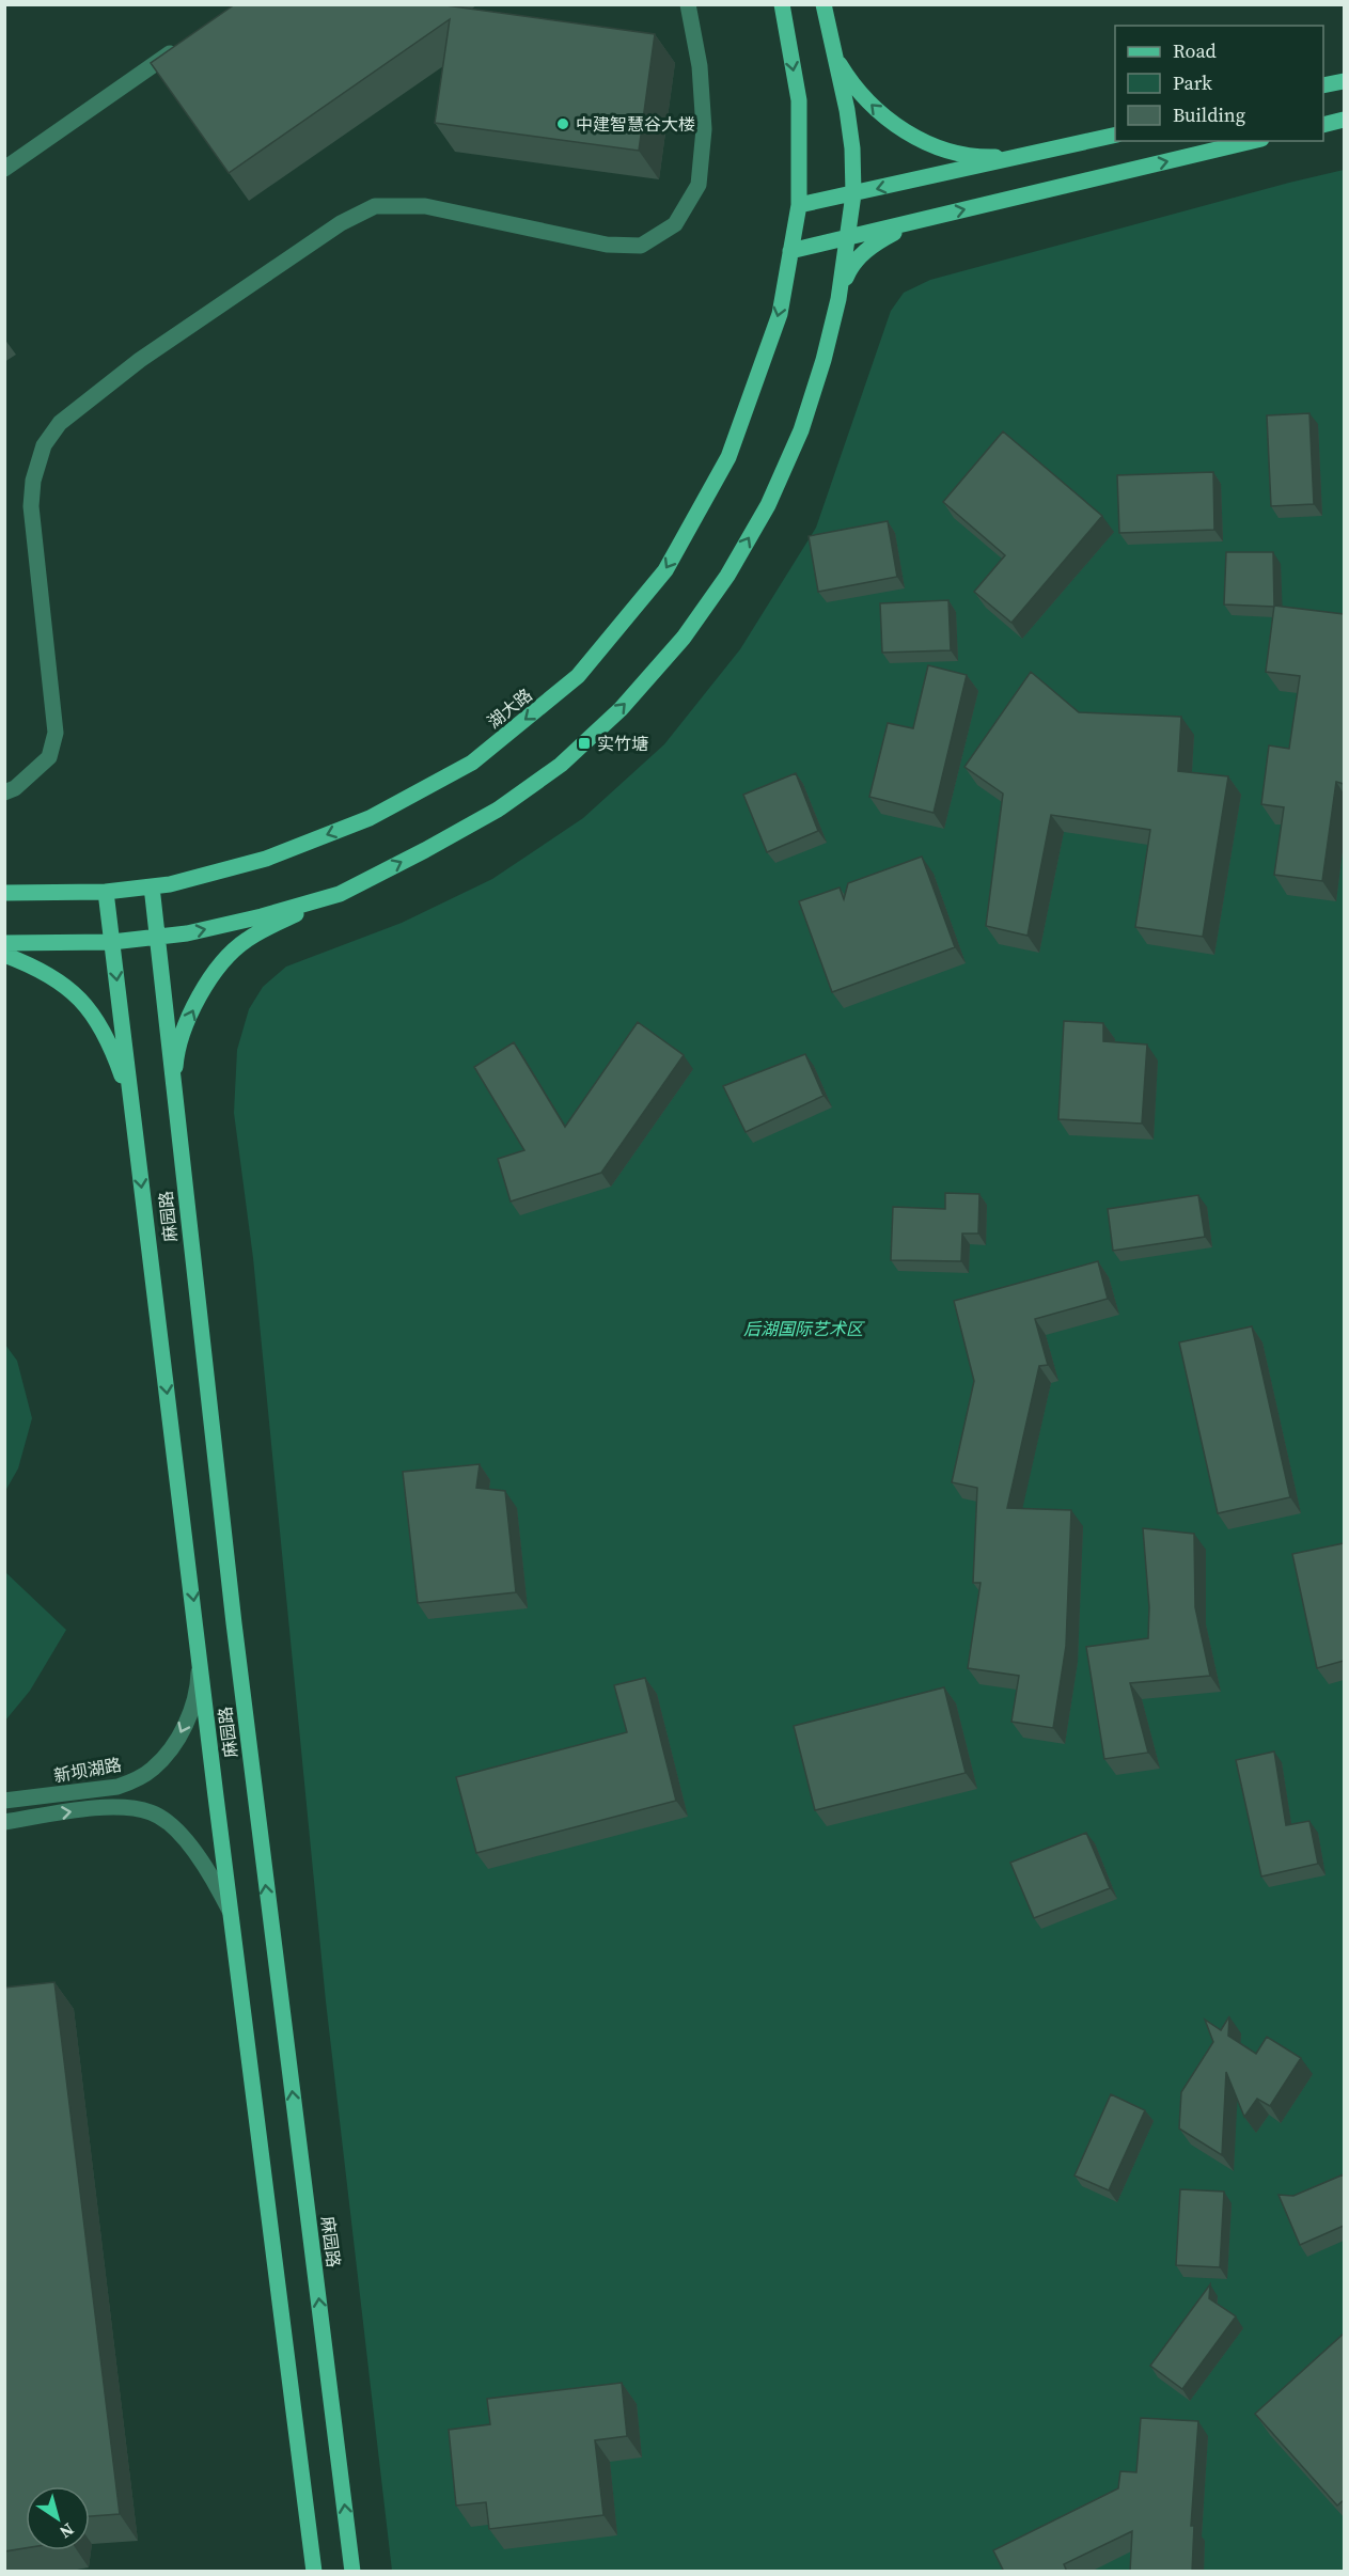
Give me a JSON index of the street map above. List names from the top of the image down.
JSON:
{
  "streets": {
    "main road": ["湖大路", "麻园路"],
    "street": ["新坝湖路"]
  },
  "crossings": [
    ["湖大路", "麻园路"],
    ["麻园路", "新坝湖路"]
  ],
  "one_way": ["新坝湖路"],
  "parks": ["后湖国际艺术区"],
  "places": {
    "other": ["中建智慧谷大楼"],
    "transit": ["实竹塘"]
  },
  "legend": ["Road", "Park", "Building"],
  "north": "bottom right"
}
